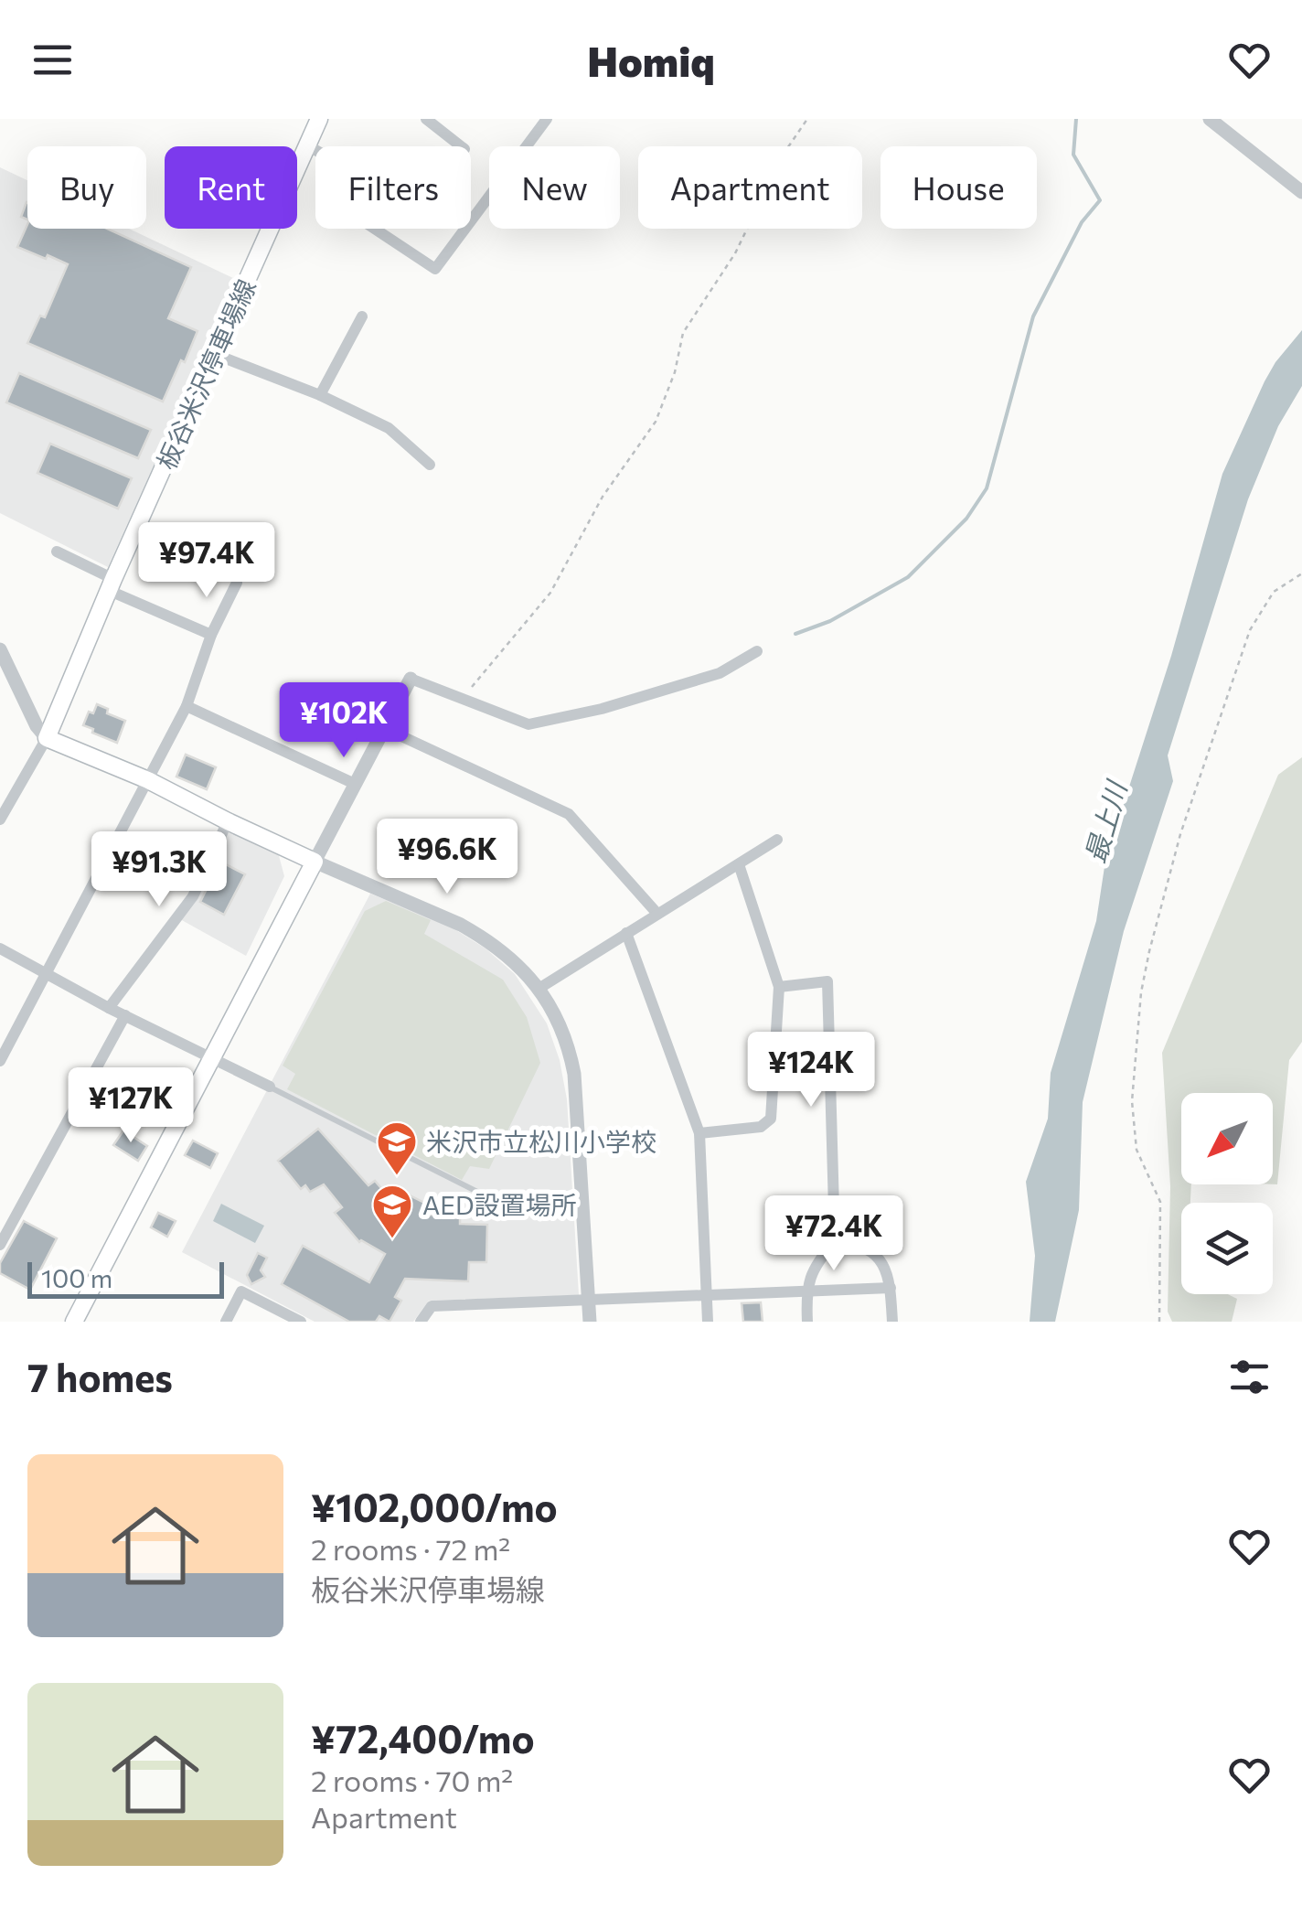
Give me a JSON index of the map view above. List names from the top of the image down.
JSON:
{
  "streets": {
    "main road": ["板谷米沢停車場線"]
  },
  "water": ["最上川"],
  "places": {
    "school or university": ["米沢市立松川小学校", "AED設置場所"]
  },
  "scale_bar": "100 m",
  "north": "bottom left",
  "page": {
    "header": "Homiq",
    "chip": [
      "Buy",
      "Rent",
      "Filters",
      "New",
      "Apartment",
      "House"
    ],
    "price": [
      "¥97.4K",
      "¥102K",
      "¥96.6K",
      "¥91.3K",
      "¥124K",
      "¥127K",
      "¥72.4K"
    ],
    "scale": "100 m",
    "heading": "7 homes",
    "list": [
      {
        "name": "¥102,000/mo",
        "note": "2 rooms · 72 m² · 板谷米沢停車場線"
      },
      {
        "name": "¥72,400/mo",
        "note": "2 rooms · 70 m² · Apartment"
      }
    ]
  }
}
